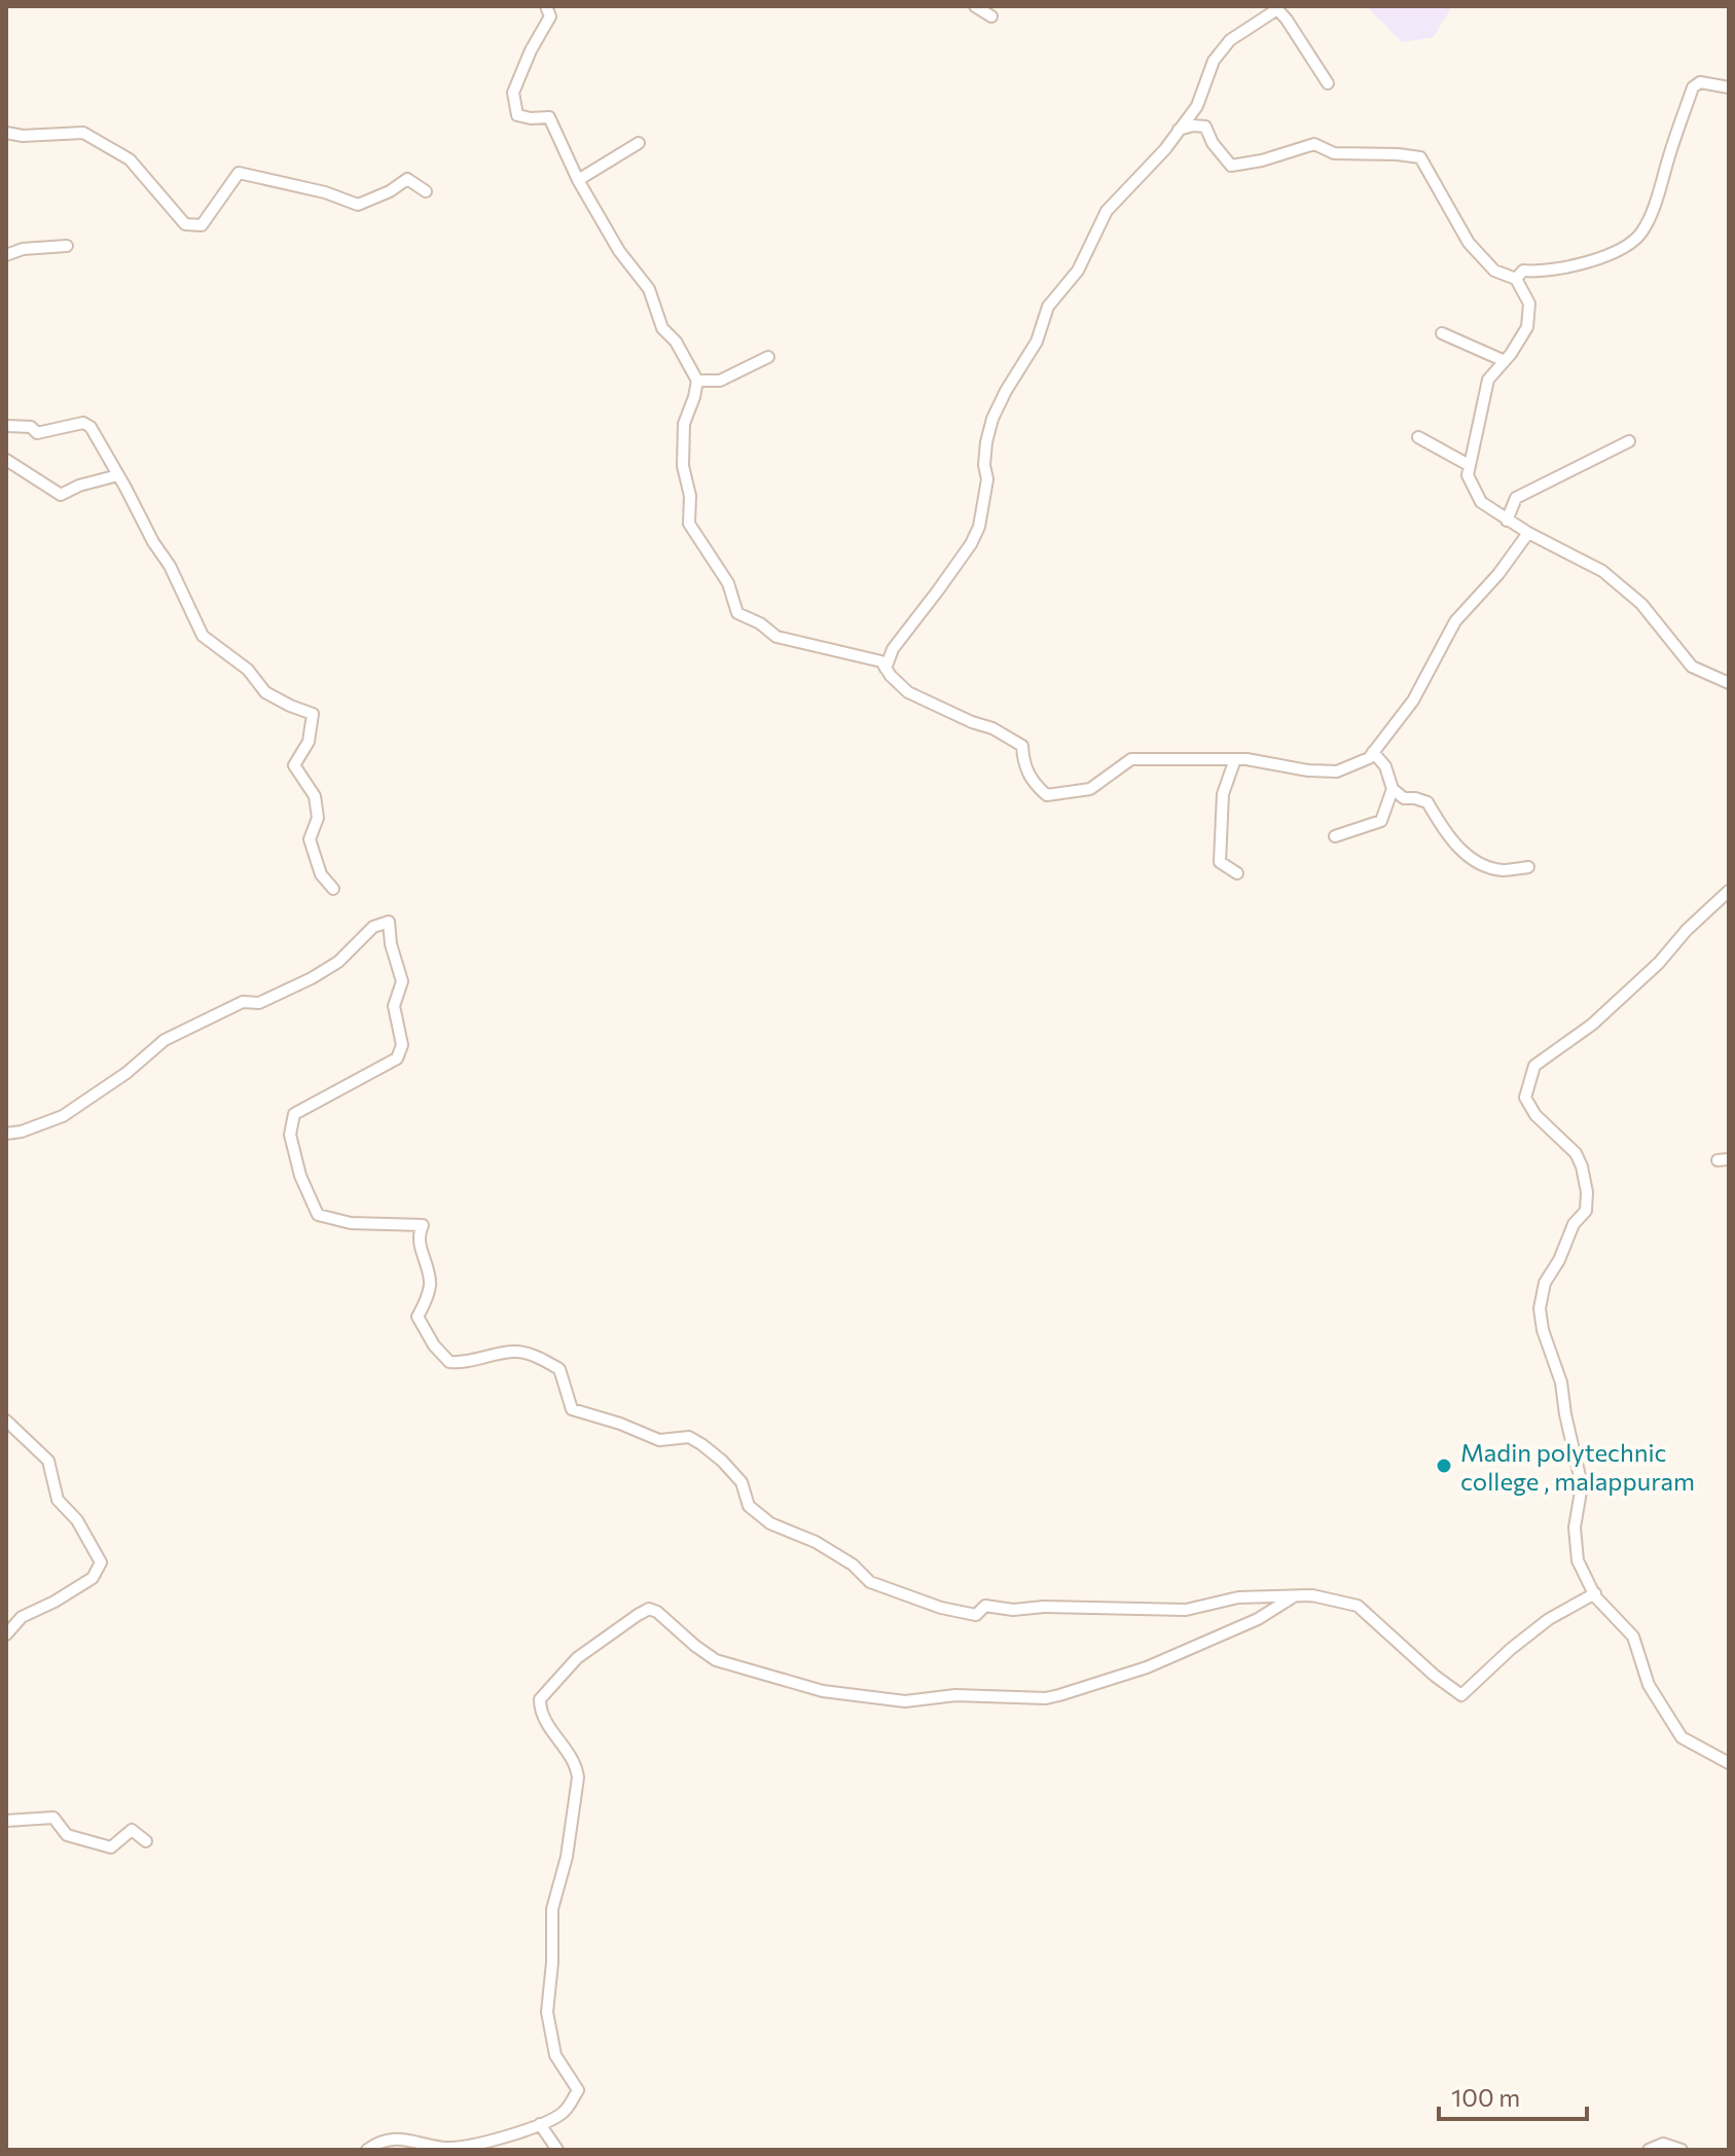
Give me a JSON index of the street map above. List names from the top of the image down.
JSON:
{
  "places": ["Madin polytechnic college , malappuram"],
  "scale_bar": "100 m"
}
